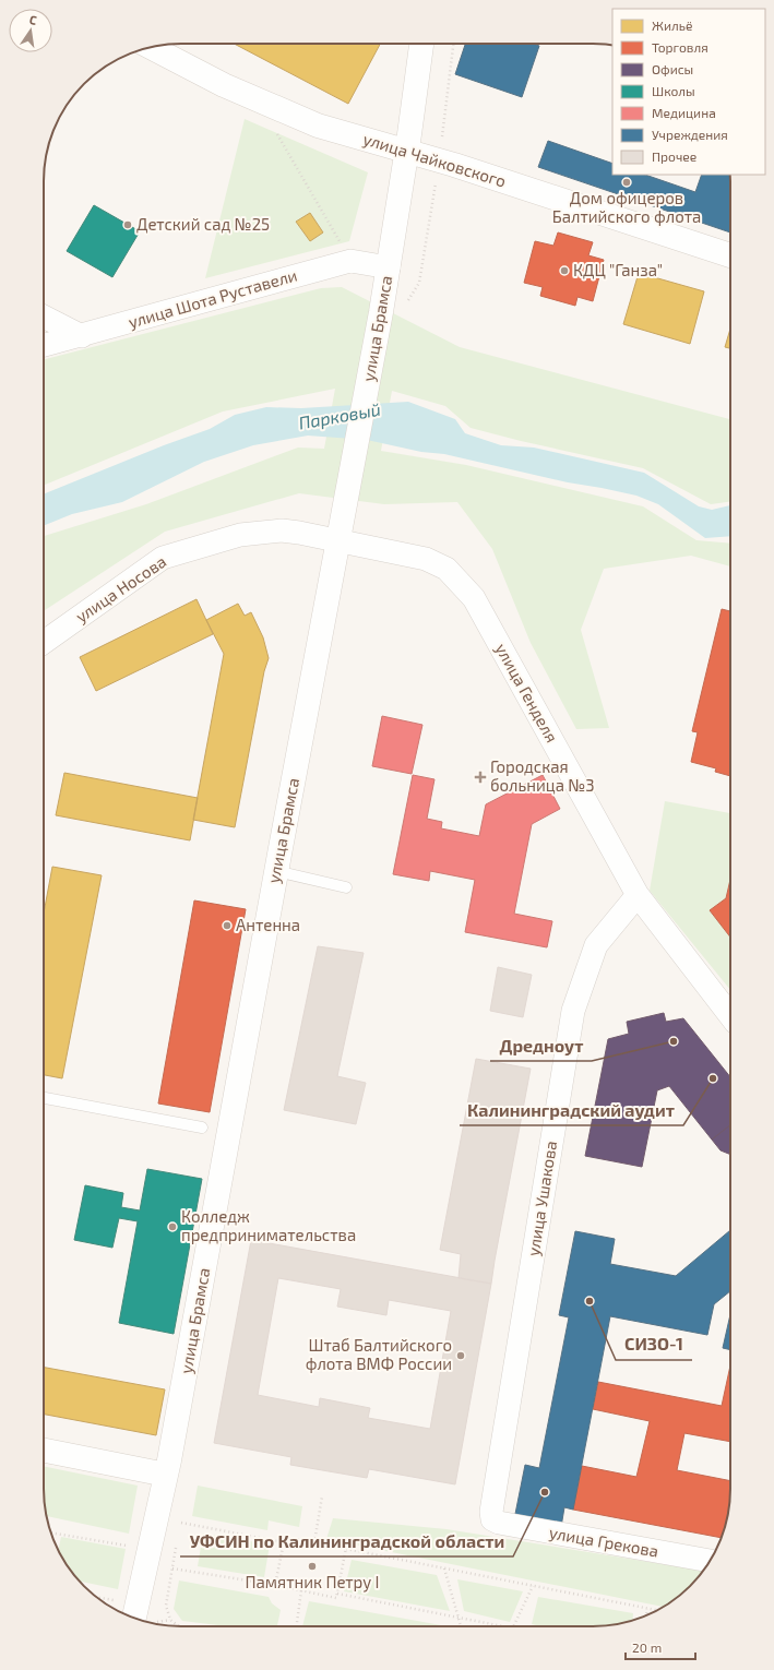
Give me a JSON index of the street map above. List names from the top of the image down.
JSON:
{
  "streets": {
    "street": [
      "улица Чайковского",
      "улица Шота Руставели",
      "улица Брамса",
      "улица Носова",
      "улица Генделя",
      "улица Ушакова",
      "улица Грекова"
    ]
  },
  "crossings": [
    ["улица Чайковского", "улица Брамса"],
    ["улица Шота Руставели", "улица Брамса"],
    ["улица Брамса", "улица Носова"],
    ["улица Брамса", "улица Генделя"],
    ["улица Носова", "улица Генделя"],
    ["улица Генделя", "улица Ушакова"],
    ["улица Ушакова", "улица Грекова"]
  ],
  "water": ["Парковый"],
  "places": {
    "other": [
      "Дом офицеров Балтийского флота",
      "Детский сад №25",
      "КДЦ \"Ганза\"",
      "Антенна",
      "Дредноут",
      "Калининградский аудит",
      "Колледж предпринимательства",
      "СИЗО-1",
      "Штаб Балтийского флота ВМФ России",
      "УФСИН по Калининградской области",
      "Памятник Петру I"
    ],
    "health": ["Городская больница №3"]
  },
  "legend": [
    "Жильё",
    "Торговля",
    "Офисы",
    "Школы",
    "Медицина",
    "Учреждения",
    "Прочее"
  ],
  "scale_bar": "20 m",
  "north": "top"
}
